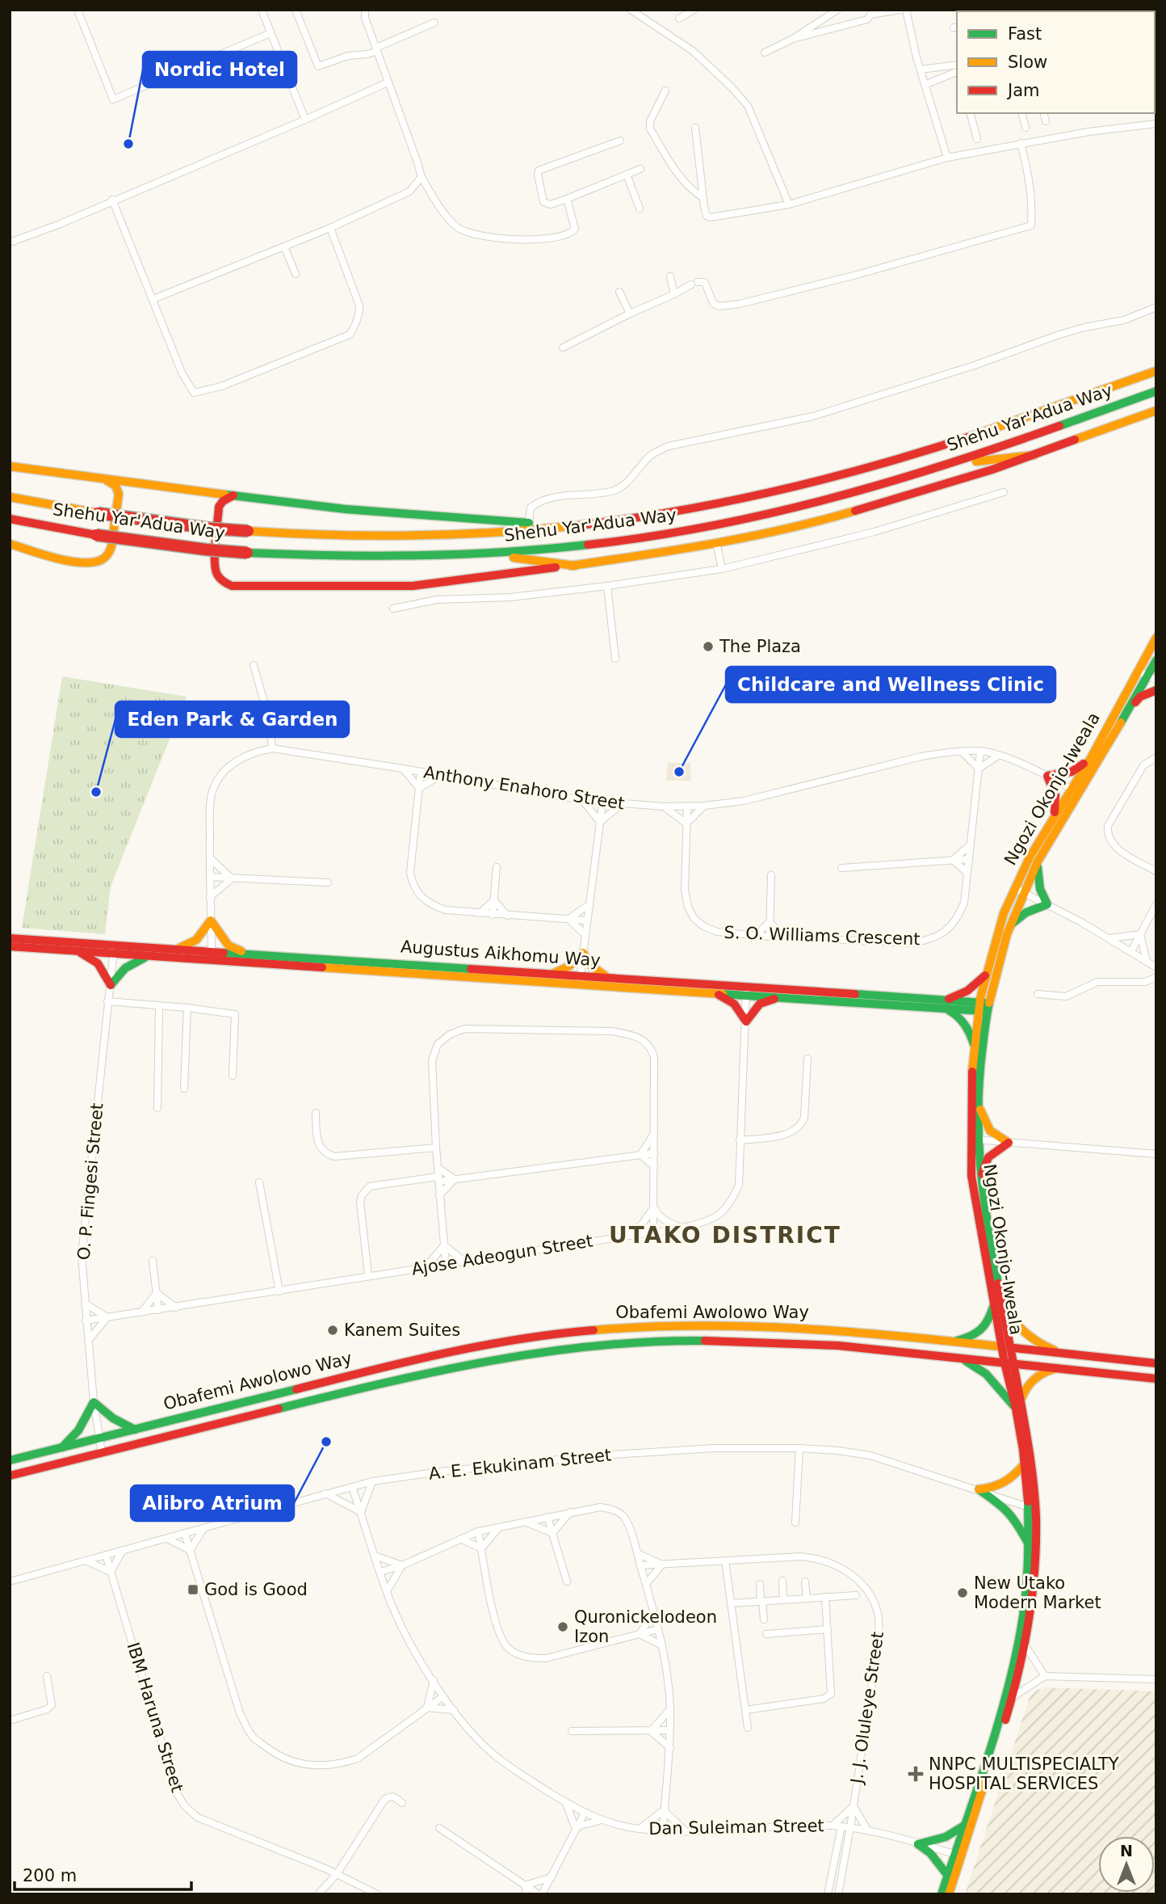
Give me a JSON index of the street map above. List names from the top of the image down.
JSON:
{
  "streets": {
    "main road": [
      "Shehu Yar'Adua Way",
      "Ngozi Okonjo-Iweala",
      "Augustus Aikhomu Way",
      "Obafemi Awolowo Way"
    ],
    "street": [
      "Anthony Enahoro Street",
      "S. O. Williams Crescent",
      "O. P. Fingesi Street",
      "Ajose Adeogun Street",
      "A. E. Ekukinam Street",
      "J. J. Oluleye Street",
      "IBM Haruna Street",
      "Dan Suleiman Street"
    ]
  },
  "crossings": [
    ["Anthony Enahoro Street", "Ngozi Okonjo-Iweala"],
    ["Anthony Enahoro Street", "S. O. Williams Crescent"],
    ["Anthony Enahoro Street", "Augustus Aikhomu Way"],
    ["Ngozi Okonjo-Iweala", "Augustus Aikhomu Way"],
    ["Ngozi Okonjo-Iweala", "Obafemi Awolowo Way"],
    ["Ngozi Okonjo-Iweala", "A. E. Ekukinam Street"],
    ["Ngozi Okonjo-Iweala", "Dan Suleiman Street"],
    ["Augustus Aikhomu Way", "O. P. Fingesi Street"],
    ["Augustus Aikhomu Way", "Ajose Adeogun Street"],
    ["O. P. Fingesi Street", "Ajose Adeogun Street"],
    ["O. P. Fingesi Street", "Obafemi Awolowo Way"],
    ["A. E. Ekukinam Street", "IBM Haruna Street"],
    ["A. E. Ekukinam Street", "Dan Suleiman Street"],
    ["J. J. Oluleye Street", "Dan Suleiman Street"]
  ],
  "districts": ["UTAKO DISTRICT"],
  "places": {
    "other": [
      "Nordic Hotel",
      "The Plaza",
      "Childcare and Wellness Clinic",
      "Eden Park & Garden",
      "Kanem Suites",
      "Alibro Atrium",
      "New Utako Modern Market",
      "Quronickelodeon Izon"
    ],
    "transit": ["God is Good"],
    "health": ["NNPC MULTISPECIALTY HOSPITAL SERVICES"]
  },
  "legend": ["Fast", "Slow", "Jam"],
  "scale_bar": "200 m",
  "north": "top"
}
